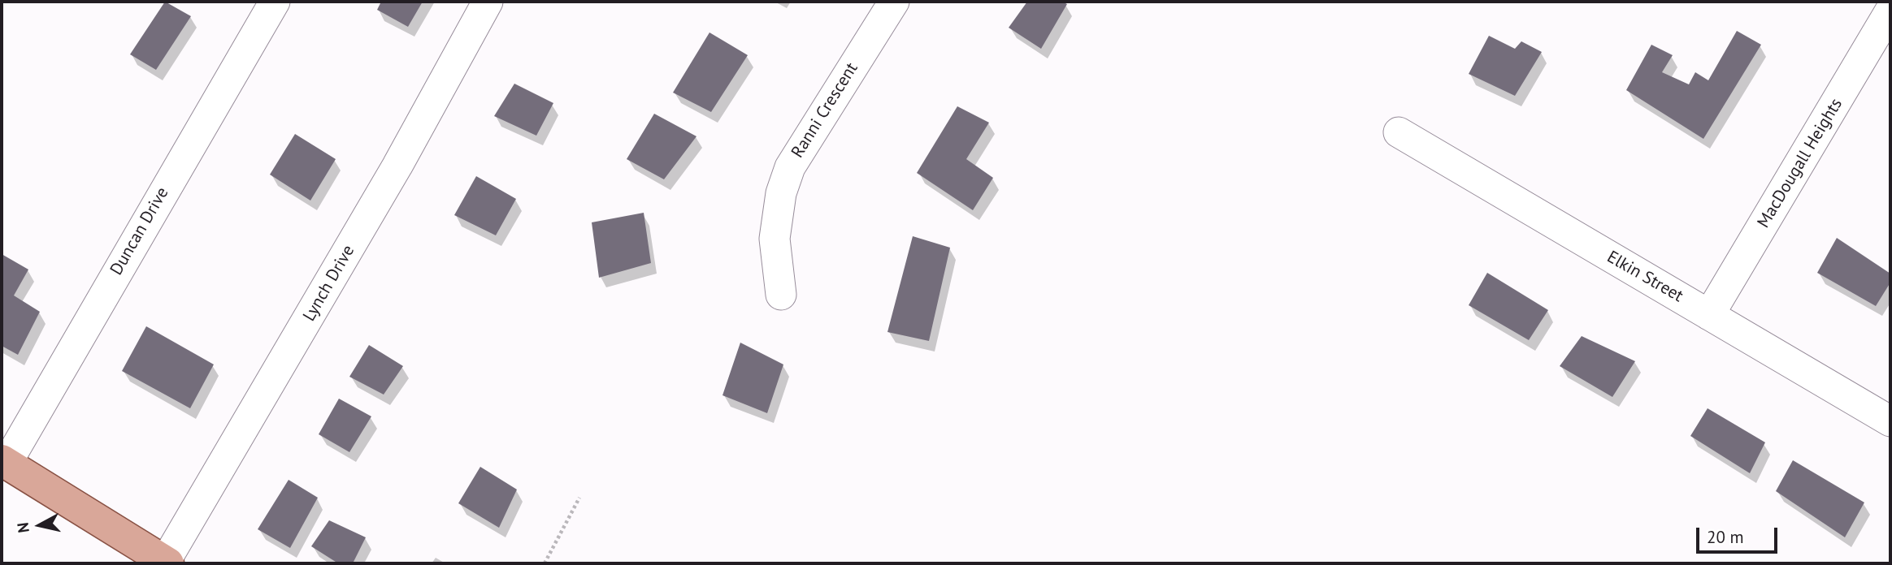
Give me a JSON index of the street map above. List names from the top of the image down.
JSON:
{
  "streets": {
    "street": [
      "Ranni Crescent",
      "MacDougall Heights",
      "Duncan Drive",
      "Elkin Street",
      "Lynch Drive"
    ]
  },
  "crossings": [
    ["MacDougall Heights", "Elkin Street"]
  ],
  "scale_bar": "20 m",
  "north": "left"
}
